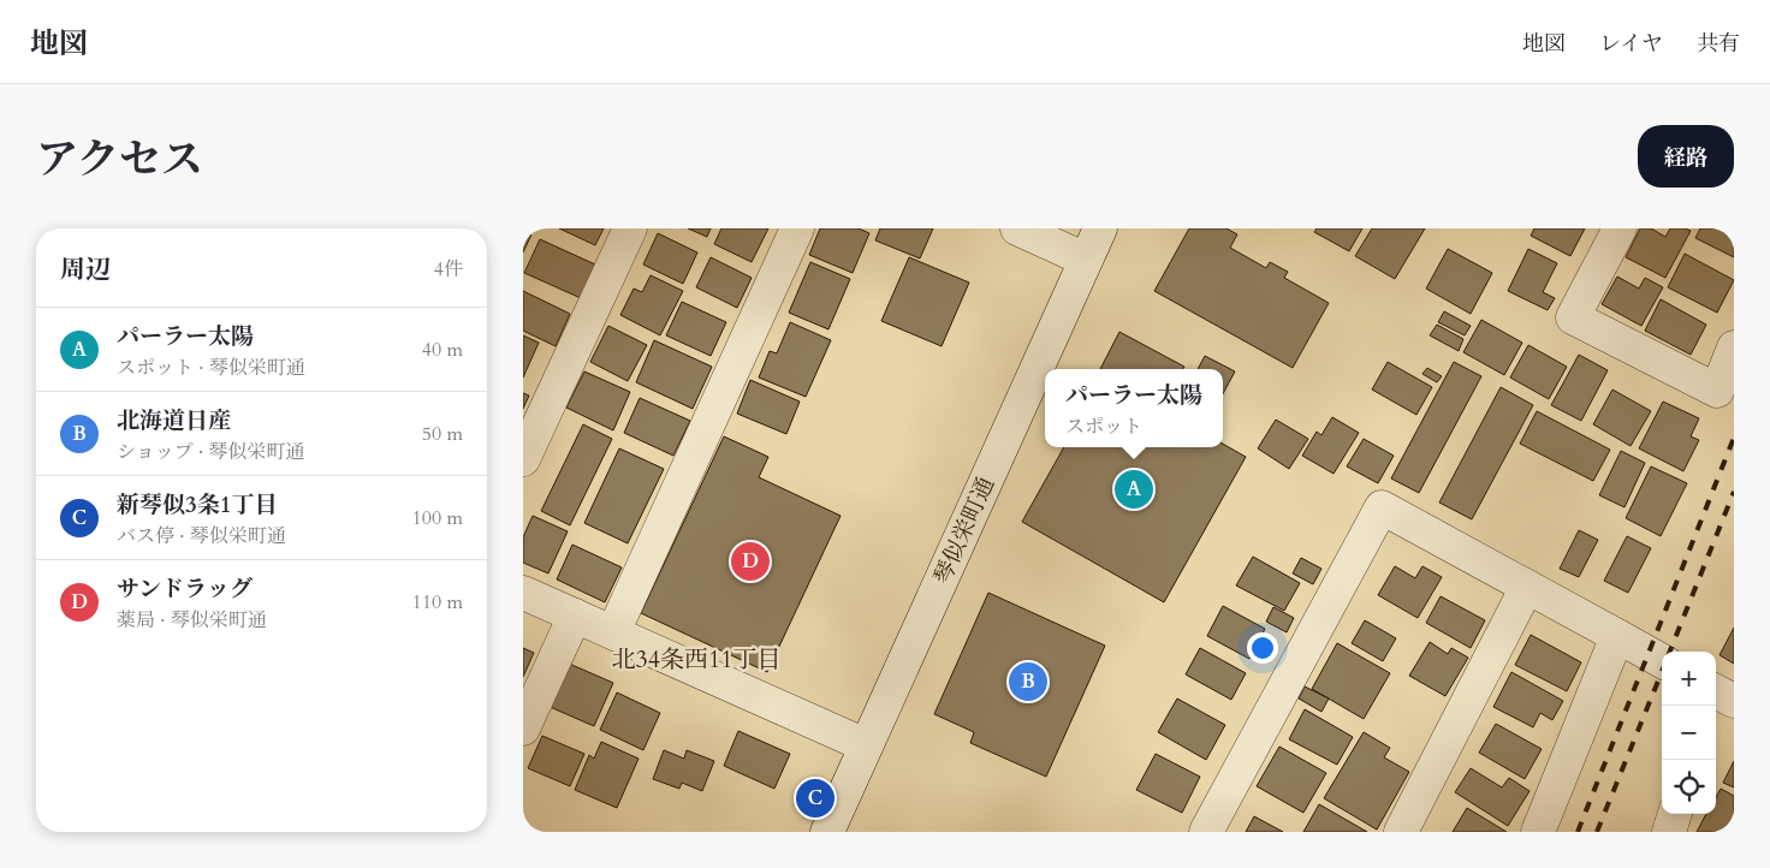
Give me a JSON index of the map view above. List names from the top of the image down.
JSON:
{
  "streets": {
    "street": ["琴似栄町通"]
  },
  "districts": ["北34条西11丁目"],
  "page": {
    "header": "地図",
    "nav": ["地図", "レイヤ", "共有"],
    "title": "アクセス",
    "buttons": "経路",
    "heading": ["周辺", "4件"],
    "list": [
      {
        "mark": "A",
        "name": "パーラー太陽",
        "note": "スポット · 琴似栄町通",
        "value": "40 m"
      },
      {
        "mark": "B",
        "name": "北海道日産",
        "note": "ショップ · 琴似栄町通",
        "value": "50 m"
      },
      {
        "mark": "C",
        "name": "新琴似3条1丁目",
        "note": "バス停 · 琴似栄町通",
        "value": "100 m"
      },
      {
        "mark": "D",
        "name": "サンドラッグ",
        "note": "薬局 · 琴似栄町通",
        "value": "110 m"
      }
    ],
    "popup": ["パーラー太陽", "スポット"],
    "pins": [
      "A",
      "D",
      "B",
      "C"
    ],
    "map_buttons": ["+", "−"]
  }
}
